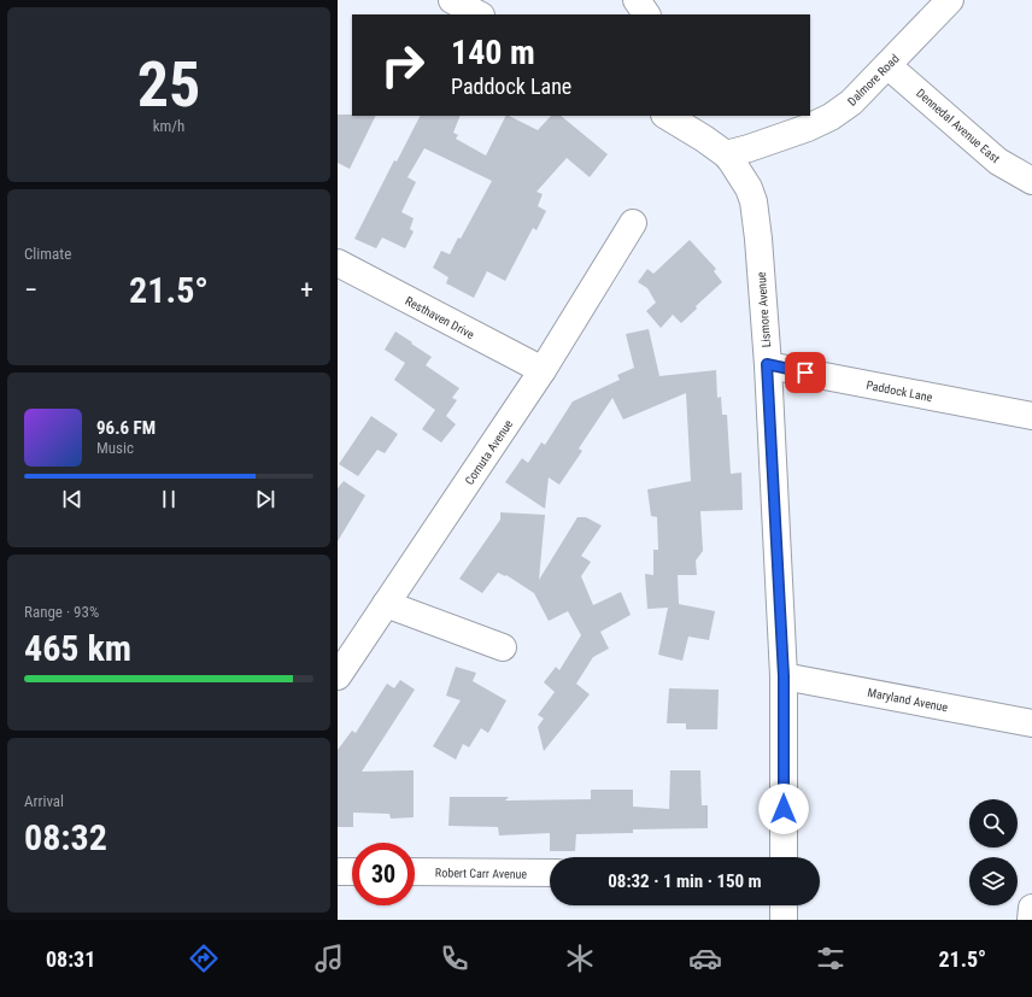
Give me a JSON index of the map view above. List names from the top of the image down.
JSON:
{
  "streets": {
    "street": [
      "Dalmore Road",
      "Dennedal Avenue East",
      "Lismore Avenue",
      "Resthaven Drive",
      "Paddock Lane",
      "Cornuta Avenue",
      "Maryland Avenue",
      "Robert Carr Avenue"
    ]
  },
  "crossings": [
    ["Dalmore Road", "Dennedal Avenue East"],
    ["Dalmore Road", "Lismore Avenue"],
    ["Lismore Avenue", "Paddock Lane"],
    ["Lismore Avenue", "Maryland Avenue"],
    ["Resthaven Drive", "Cornuta Avenue"]
  ],
  "page": {
    "tile": [
      ["25", "km/h"],
      "Climate",
      ["Range · 93%", "465 km"],
      ["Arrival", "08:32"]
    ],
    "turn": ["140 m", "Paddock Lane"],
    "heat": ["−", "21.5°", "+"],
    "song": ["96.6 FM", "Music"],
    "limit": "30",
    "trip": "08:32 · 1 min · 150 m",
    "tabs": ["08:31", "21.5°"]
  }
}
